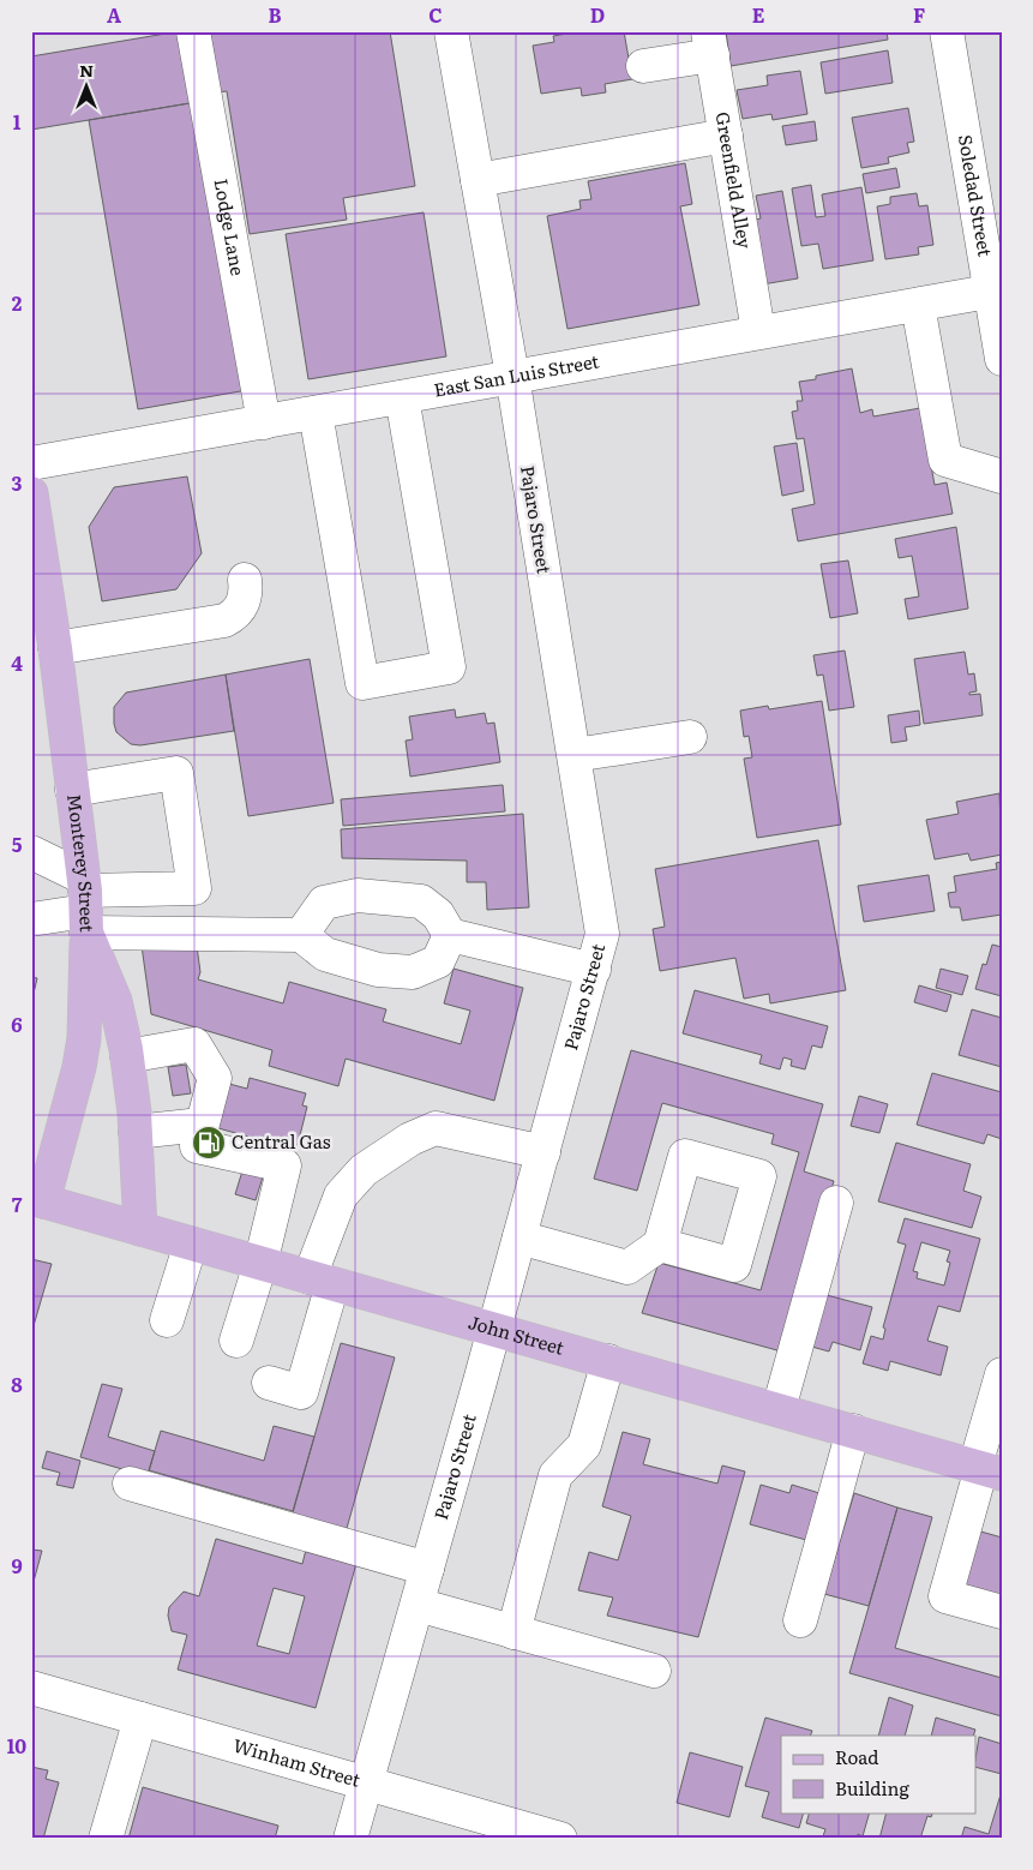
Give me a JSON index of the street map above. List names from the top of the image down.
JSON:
{
  "streets": {
    "main road": ["Monterey Street", "John Street"],
    "street": [
      "Greenfield Alley",
      "Soledad Street",
      "Lodge Lane",
      "East San Luis Street",
      "Pajaro Street",
      "Winham Street"
    ]
  },
  "crossings": [
    ["Greenfield Alley", "East San Luis Street"],
    ["Soledad Street", "East San Luis Street"],
    ["Lodge Lane", "East San Luis Street"],
    ["East San Luis Street", "Pajaro Street"],
    ["Pajaro Street", "John Street"],
    ["Pajaro Street", "Winham Street"],
    ["Monterey Street", "John Street"]
  ],
  "places": {
    "fuel station": ["Central Gas"]
  },
  "legend": ["Road", "Building"],
  "north": "top",
  "grid": {
    "columns": [
      "A",
      "B",
      "C",
      "D",
      "E",
      "F"
    ],
    "rows": [
      "1",
      "2",
      "3",
      "4",
      "5",
      "6",
      "7",
      "8",
      "9",
      "10"
    ]
  }
}
